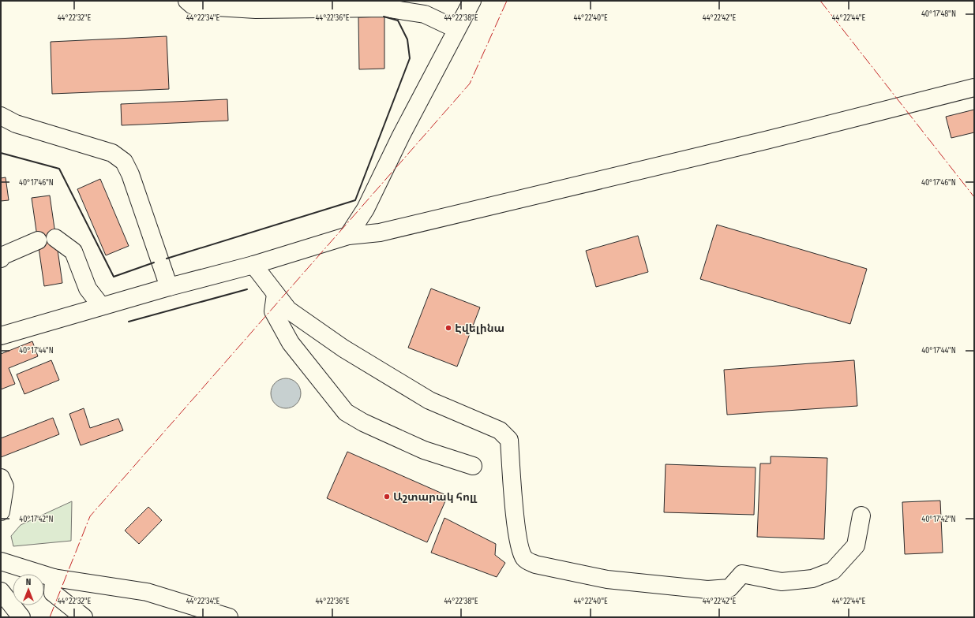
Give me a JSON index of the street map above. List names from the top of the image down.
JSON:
{
  "places": ["Էվելինա", "Աշտարակ հոլլ"],
  "north": "top",
  "coordinates": [
    "40°17'48\"N",
    "44°22'32\"E",
    "44°22'34\"E",
    "44°22'36\"E",
    "44°22'38\"E",
    "44°22'40\"E",
    "44°22'42\"E",
    "44°22'44\"E",
    "40°17'46\"N",
    "40°17'44\"N",
    "40°17'42\"N"
  ]
}
